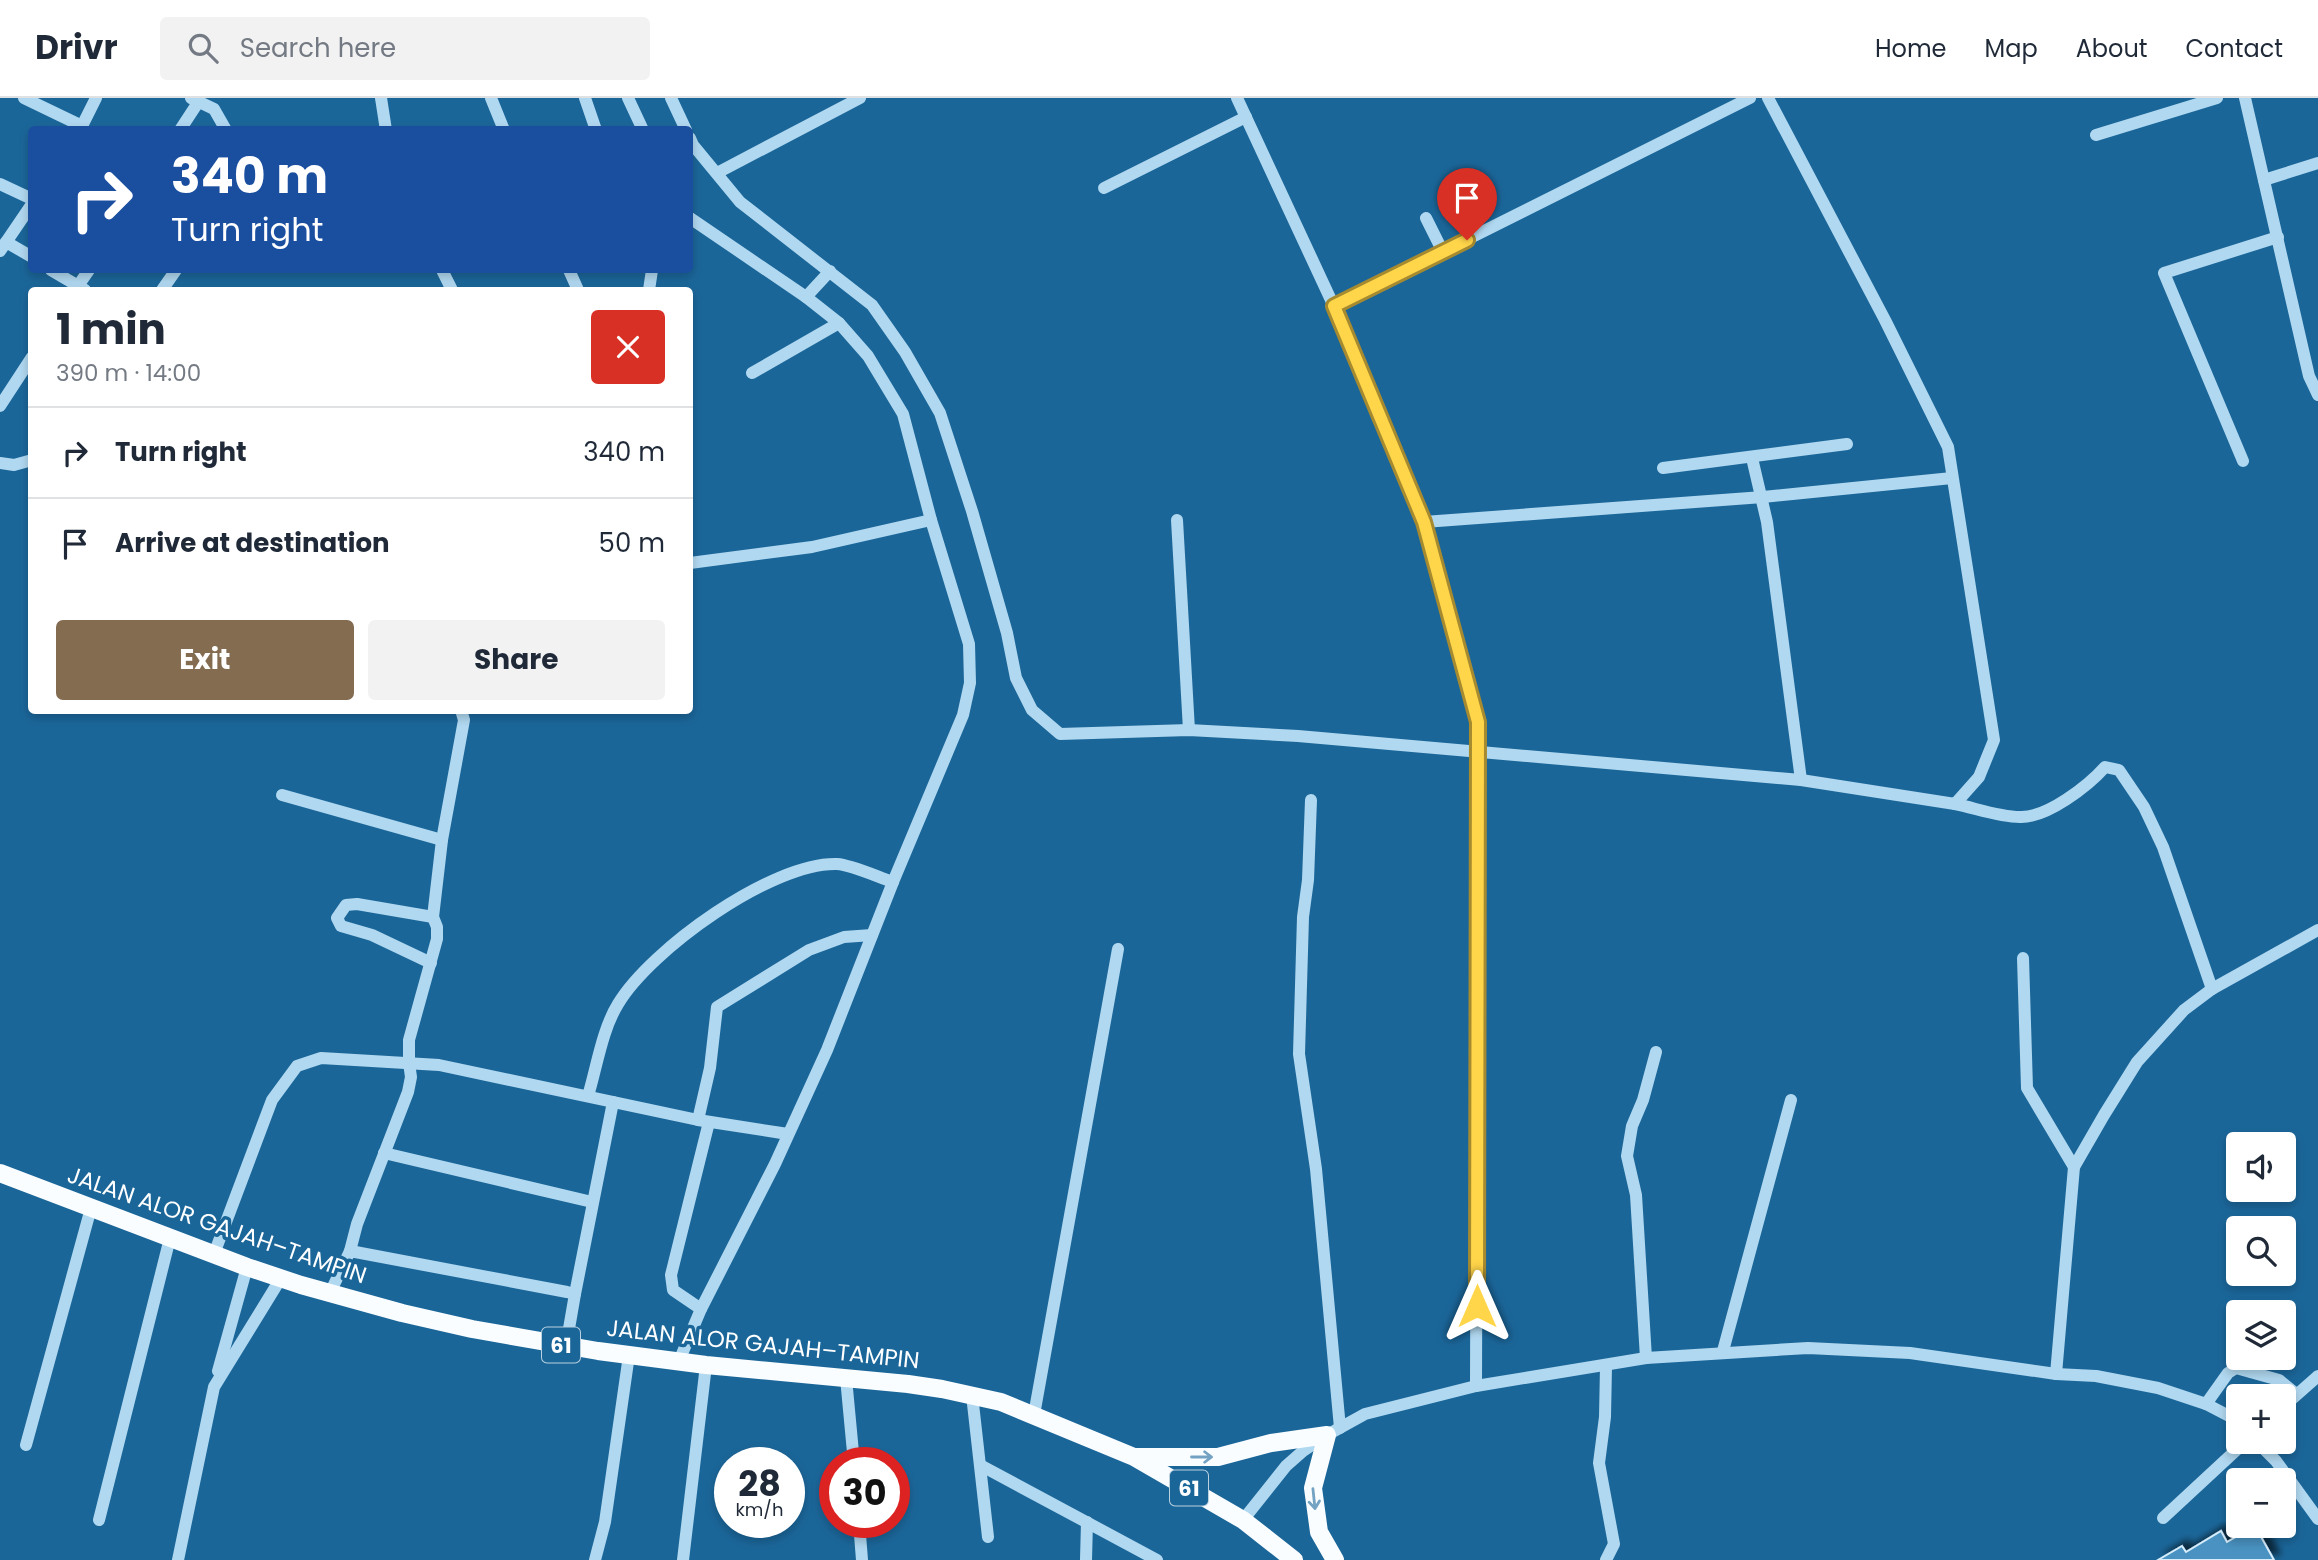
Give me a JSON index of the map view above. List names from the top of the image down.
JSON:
{
  "streets": {
    "main road": ["JALAN ALOR GAJAH–TAMPIN", "61"]
  },
  "page": {
    "header": "Drivr",
    "search": "Search here",
    "nav": [
      "Home",
      "Map",
      "About",
      "Contact"
    ],
    "turn": ["340 m", "Turn right"],
    "heading": ["1 min", "390 m · 14:00"],
    "list": [
      {
        "name": "Turn right",
        "value": "340 m"
      },
      {
        "name": "Arrive at destination",
        "value": "50 m"
      }
    ],
    "buttons": ["Exit", "Share"],
    "map_buttons": ["+", "−"],
    "speed": "28 km/h",
    "limit": "30"
  }
}
